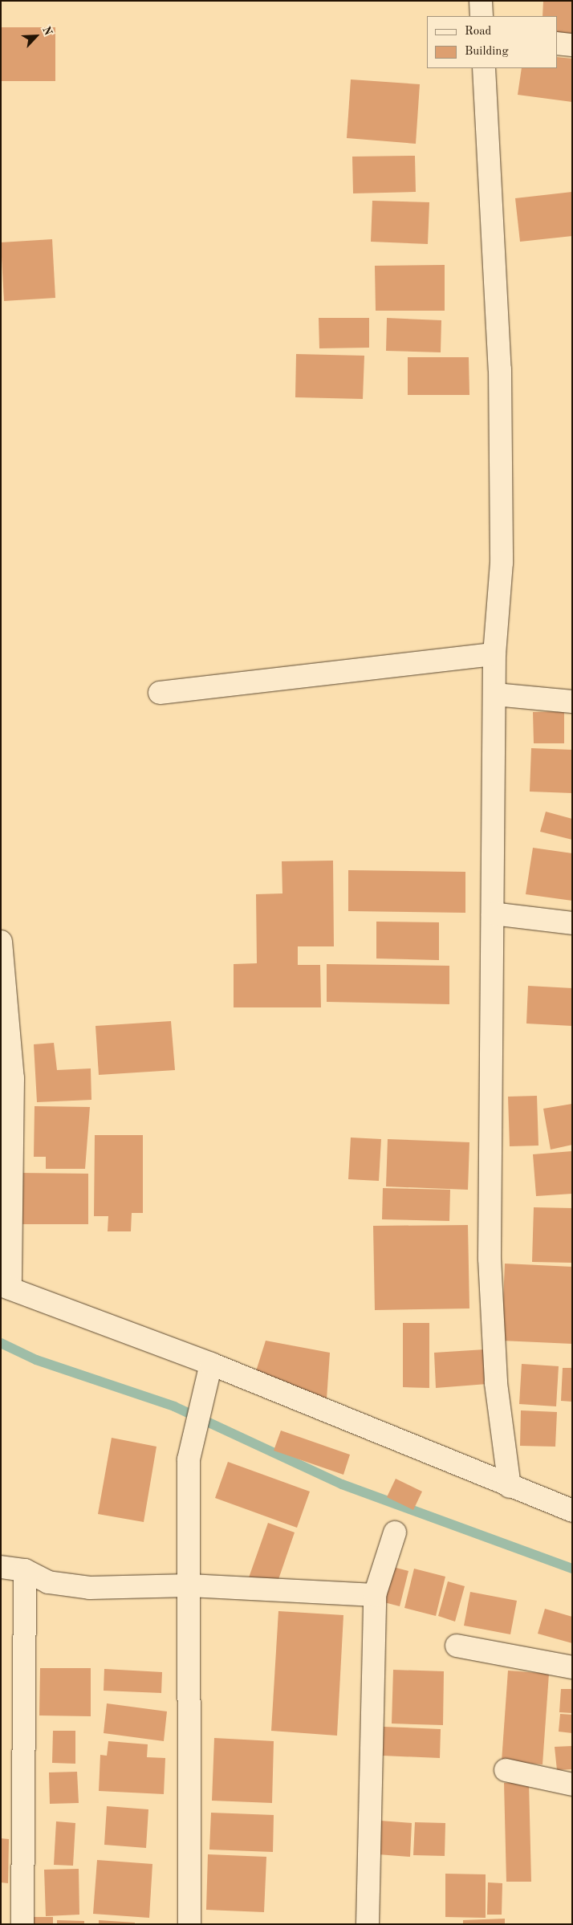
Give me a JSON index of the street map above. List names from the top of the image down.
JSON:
{
  "legend": ["Road", "Building"],
  "north": "top right"
}
